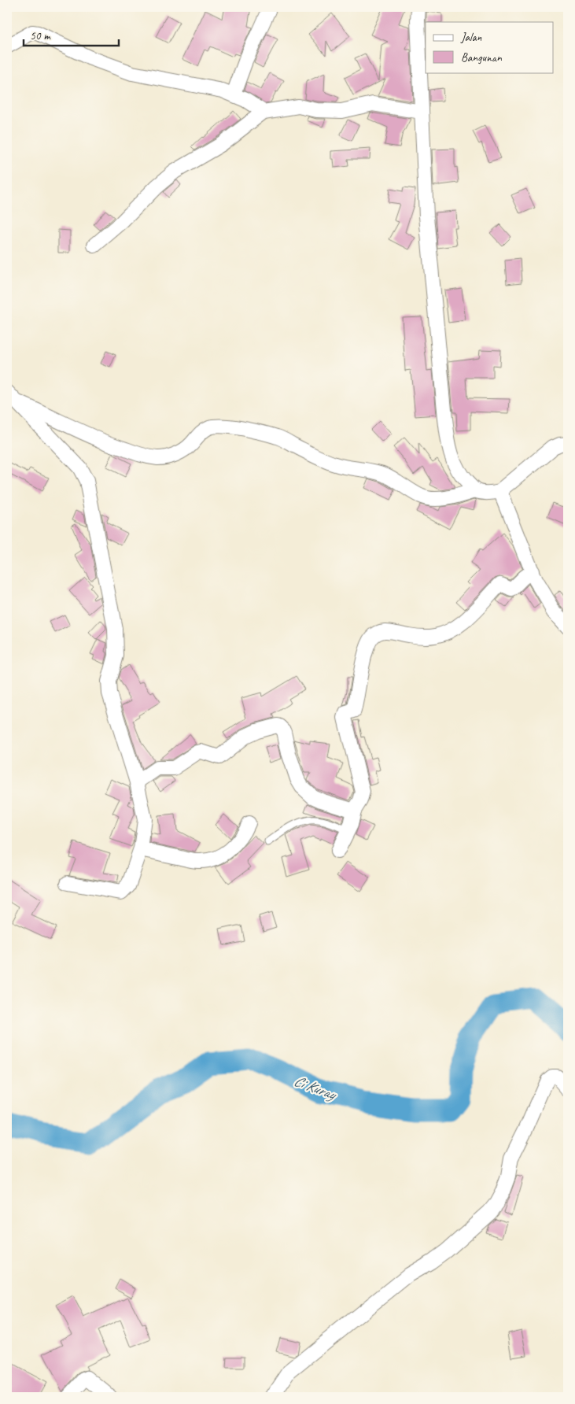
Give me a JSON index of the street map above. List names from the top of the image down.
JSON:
{
  "water": ["Ci Kuray"],
  "legend": ["Jalan", "Bangunan"],
  "scale_bar": "50 m"
}
